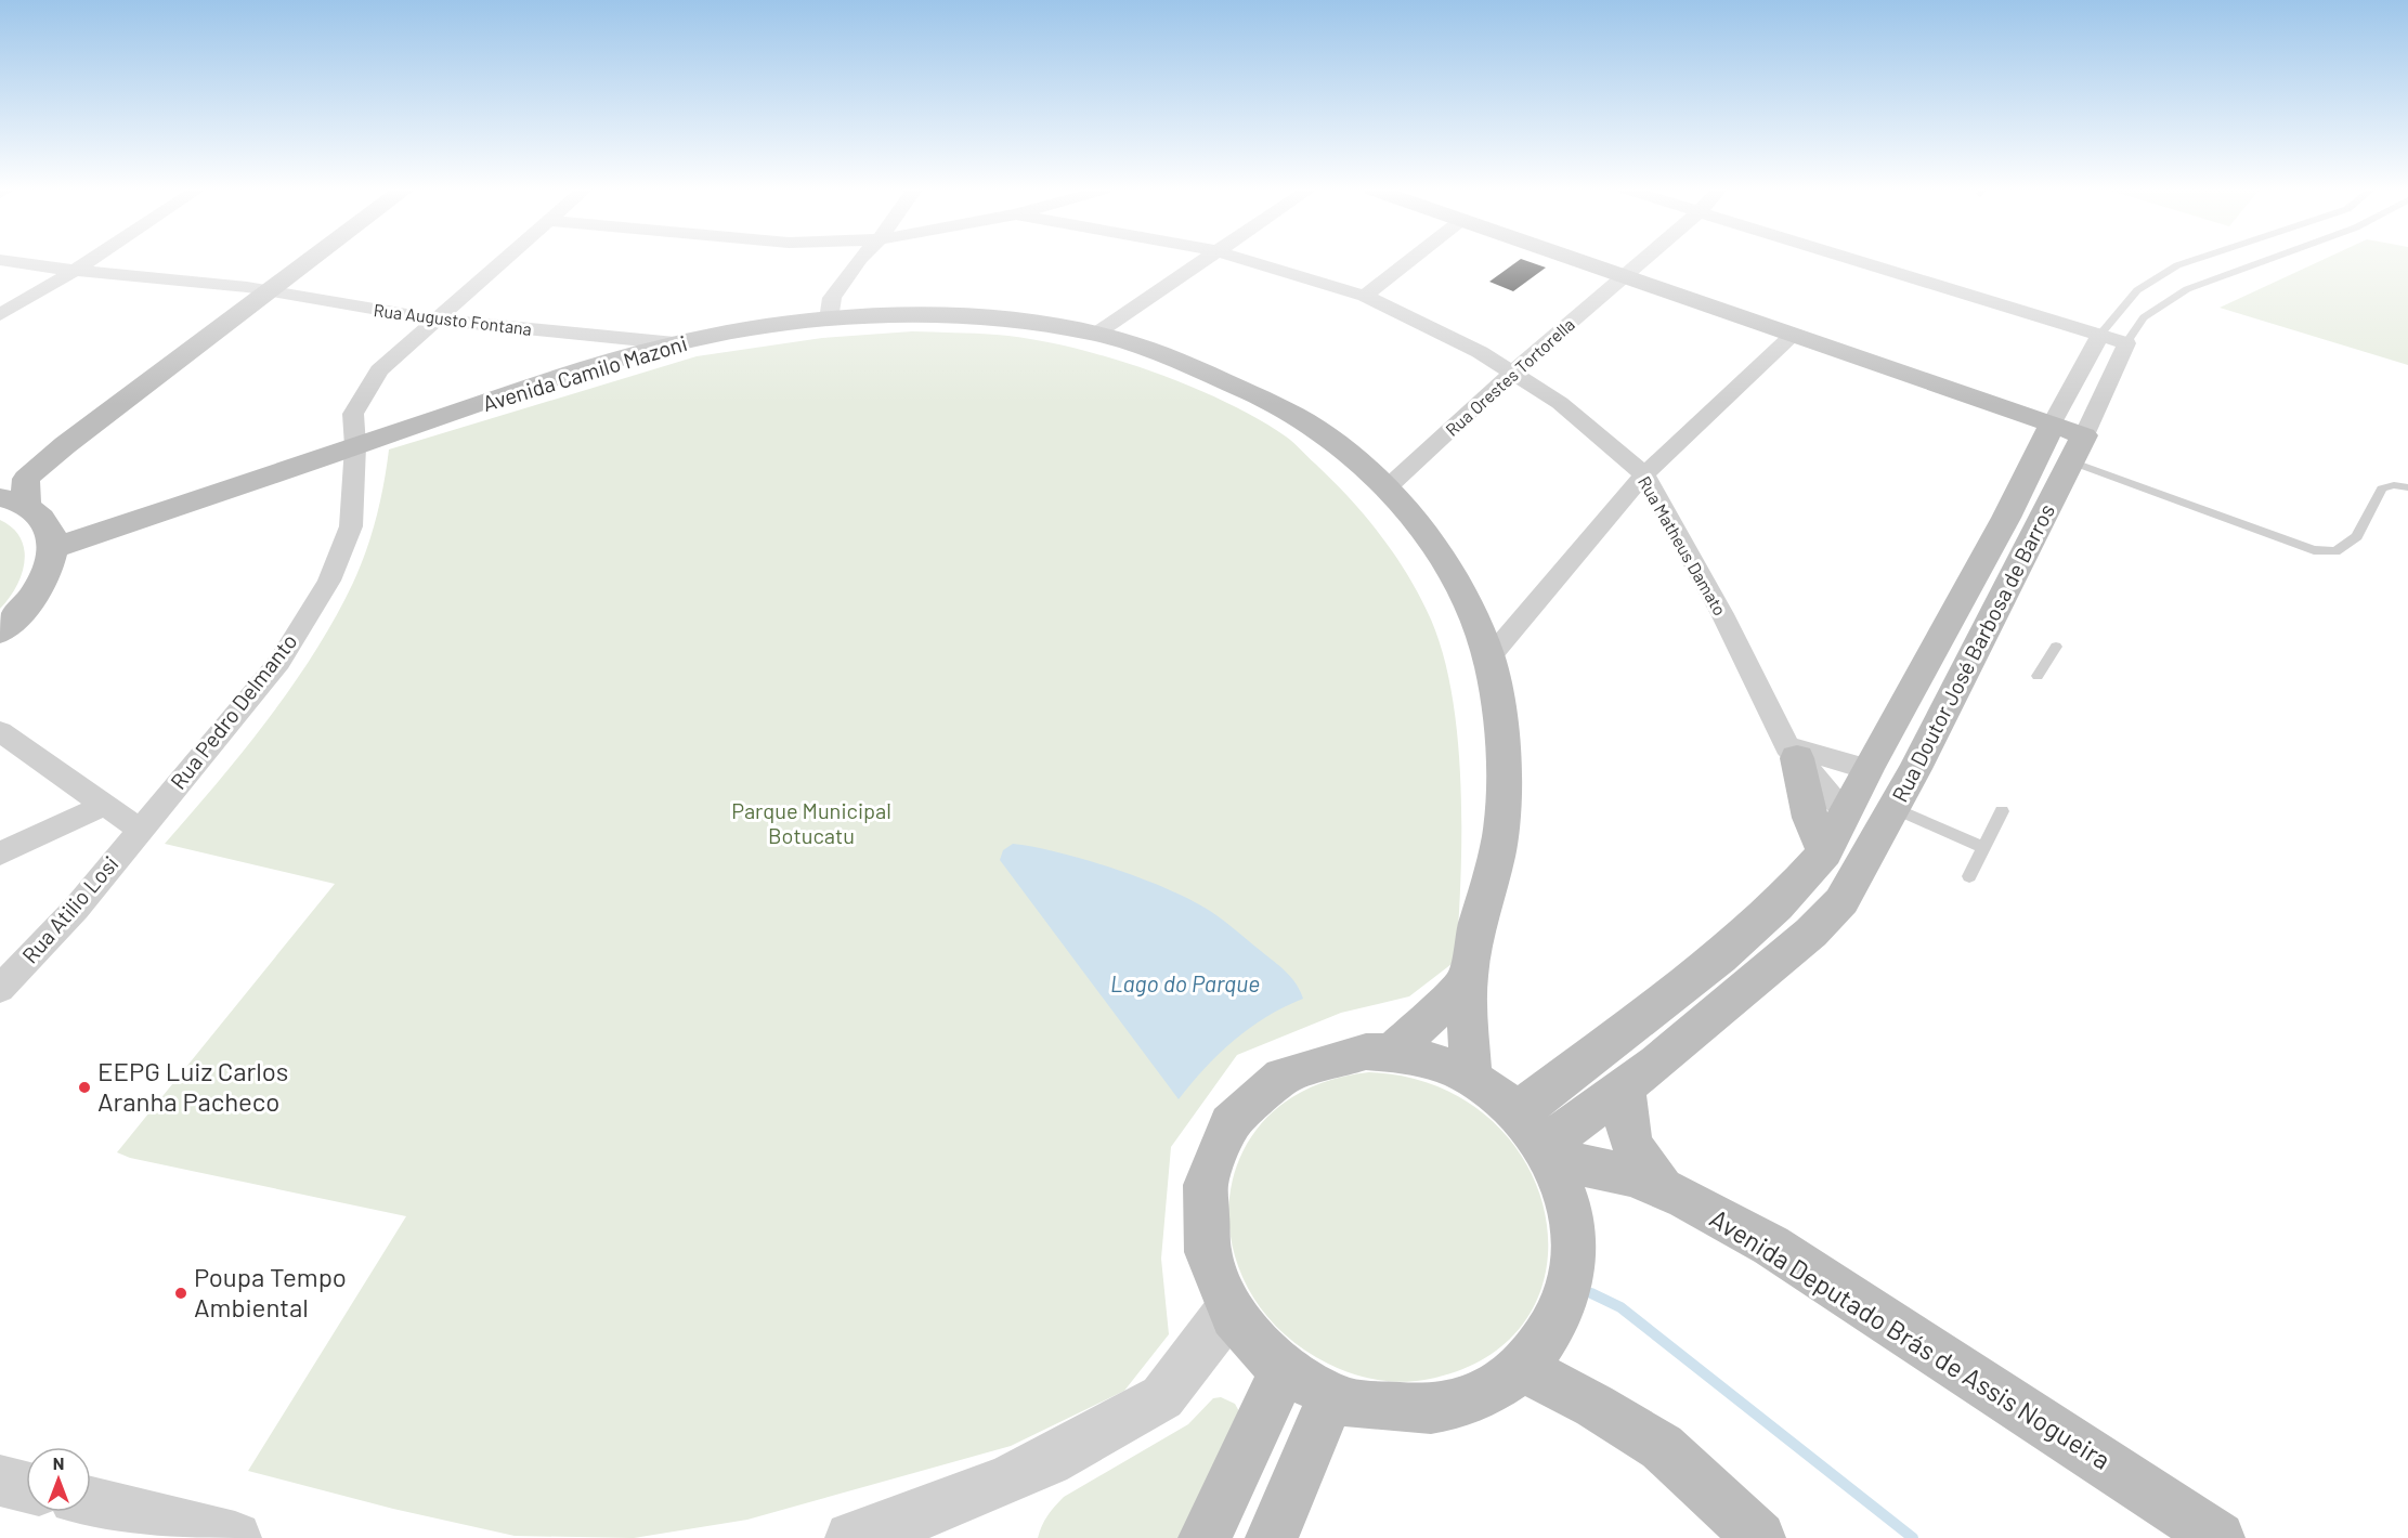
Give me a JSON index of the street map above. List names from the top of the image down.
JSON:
{
  "streets": {
    "main road": ["Avenida Camilo Mazoni", "Rua Doutor José Barbosa de Barros", "Avenida Deputado Brás de Assis Nogueira"],
    "street": [
      "Rua Augusto Fontana",
      "Rua Orestes Tortorella",
      "Rua Matheus Damato",
      "Rua Pedro Delmanto",
      "Rua Atilio Losi"
    ]
  },
  "crossings": [
    ["Rua Augusto Fontana", "Avenida Camilo Mazoni"],
    ["Rua Augusto Fontana", "Rua Pedro Delmanto"],
    ["Avenida Camilo Mazoni", "Rua Orestes Tortorella"],
    ["Avenida Camilo Mazoni", "Rua Pedro Delmanto"],
    ["Rua Orestes Tortorella", "Rua Matheus Damato"],
    ["Rua Matheus Damato", "Rua Doutor José Barbosa de Barros"],
    ["Rua Doutor José Barbosa de Barros", "Avenida Deputado Brás de Assis Nogueira"],
    ["Rua Pedro Delmanto", "Rua Atilio Losi"]
  ],
  "water": ["Lago do Parque"],
  "parks": ["Parque Municipal Botucatu"],
  "places": ["EEPG Luiz Carlos Aranha Pacheco", "Poupa Tempo Ambiental"],
  "north": "top"
}
